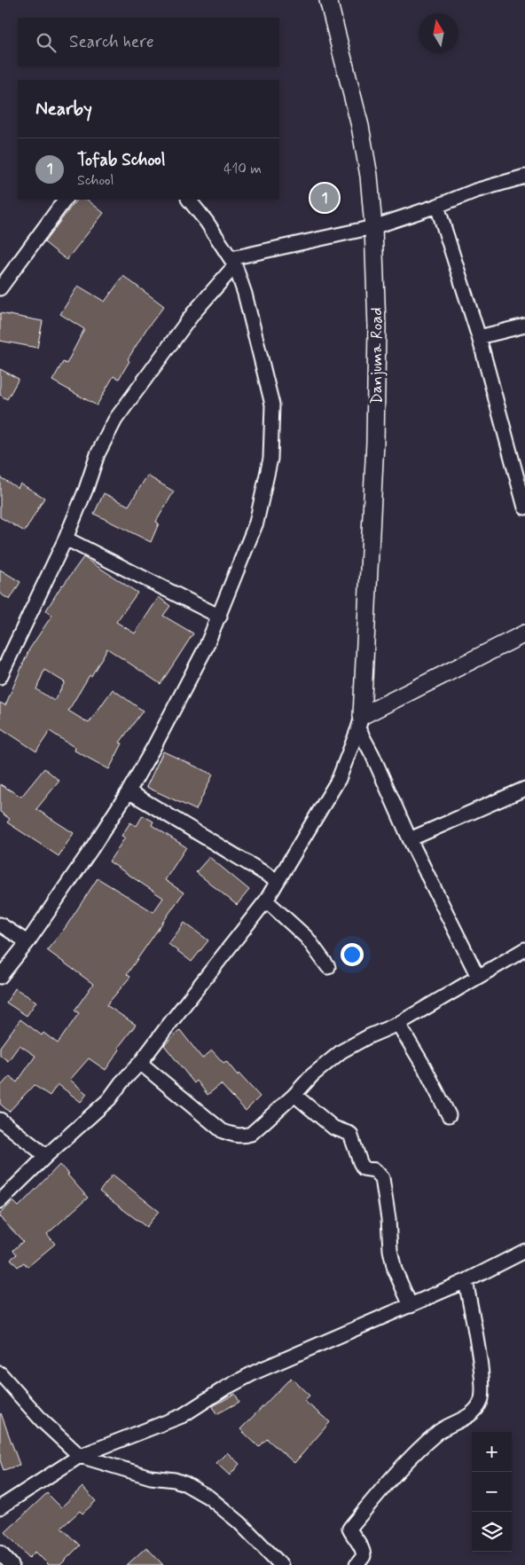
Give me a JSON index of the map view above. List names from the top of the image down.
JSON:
{
  "streets": {
    "street": ["Danjuma Road"]
  },
  "north": "top",
  "page": {
    "search": "Search here",
    "heading": "Nearby",
    "list": [
      {
        "mark": "1",
        "name": "Tofab School",
        "note": "School",
        "value": "410 m"
      }
    ],
    "pins": "1",
    "map_buttons": ["+", "−"]
  }
}
